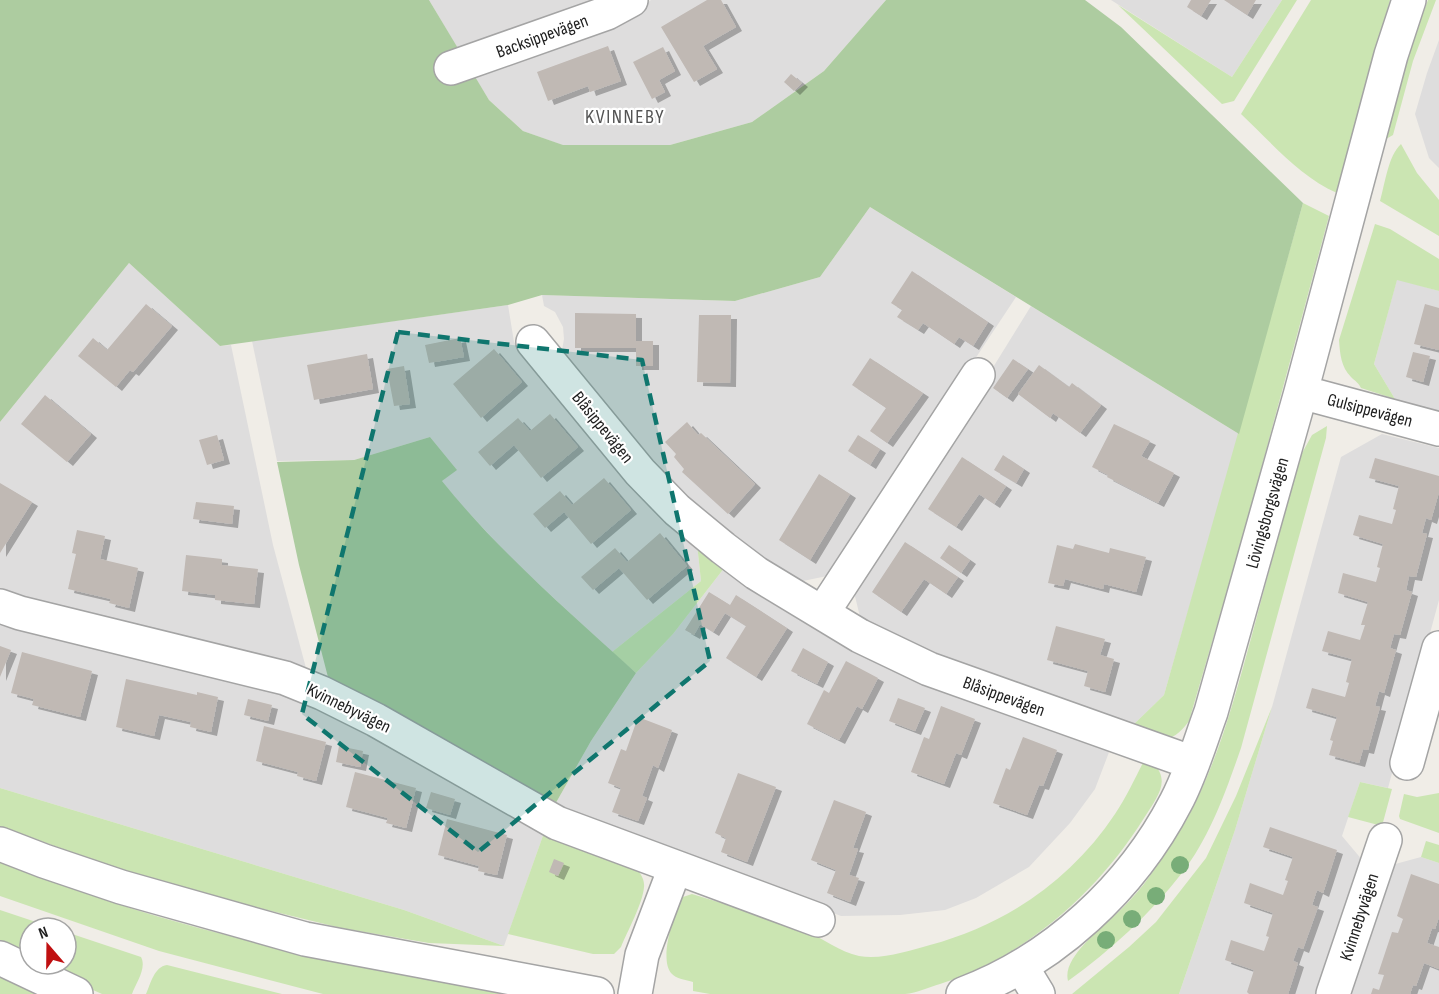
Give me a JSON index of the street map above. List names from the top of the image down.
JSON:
{
  "streets": {
    "street": [
      "Backsippevägen",
      "Gulsippevägen",
      "Blåsippevägen",
      "Lövingsborgsvägen",
      "Kvinnebyvägen"
    ]
  },
  "crossings": [
    ["Gulsippevägen", "Lövingsborgsvägen"],
    ["Blåsippevägen", "Lövingsborgsvägen"]
  ],
  "districts": ["KVINNEBY"],
  "north": "top"
}
